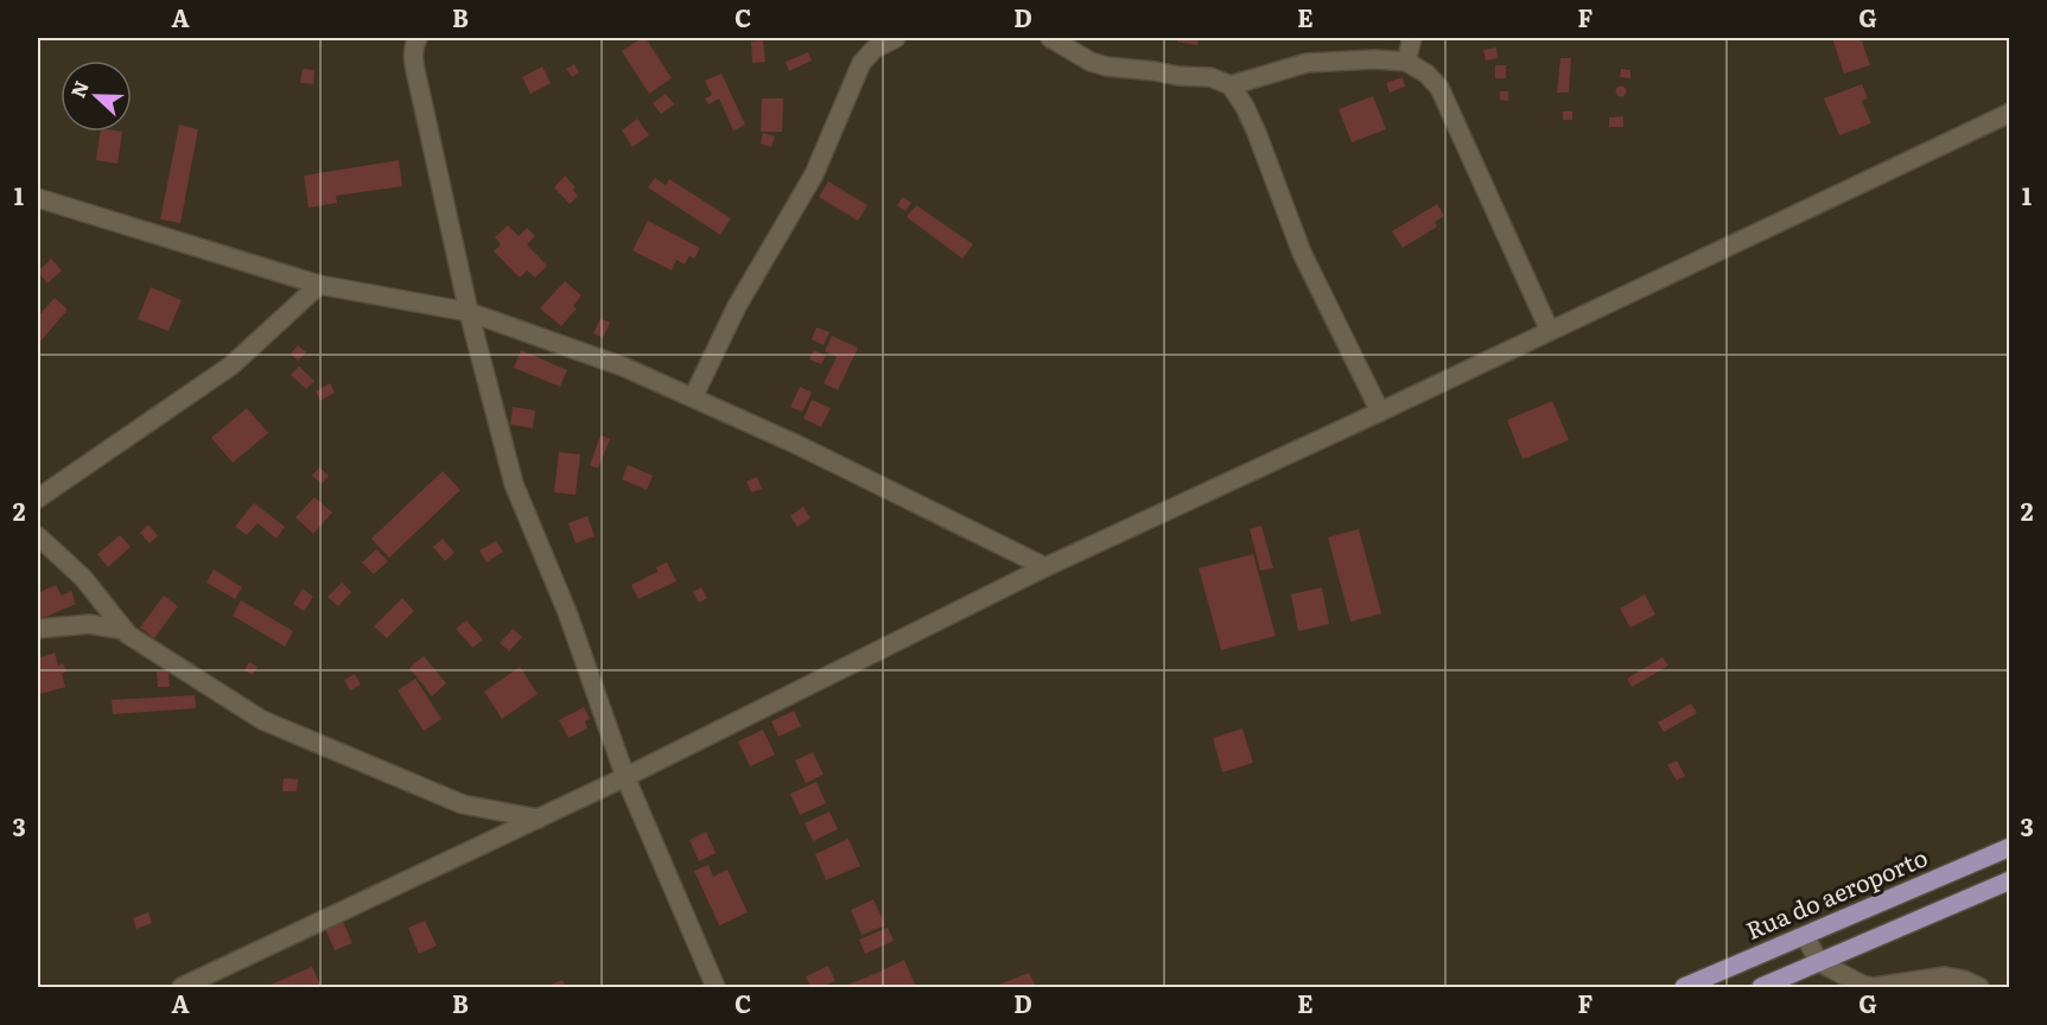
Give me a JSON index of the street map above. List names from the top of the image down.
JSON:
{
  "streets": {
    "main road": ["Rua do aeroporto"]
  },
  "north": "left",
  "grid": {
    "columns": [
      "A",
      "B",
      "C",
      "D",
      "E",
      "F",
      "G"
    ],
    "rows": ["1", "2", "3"]
  }
}
